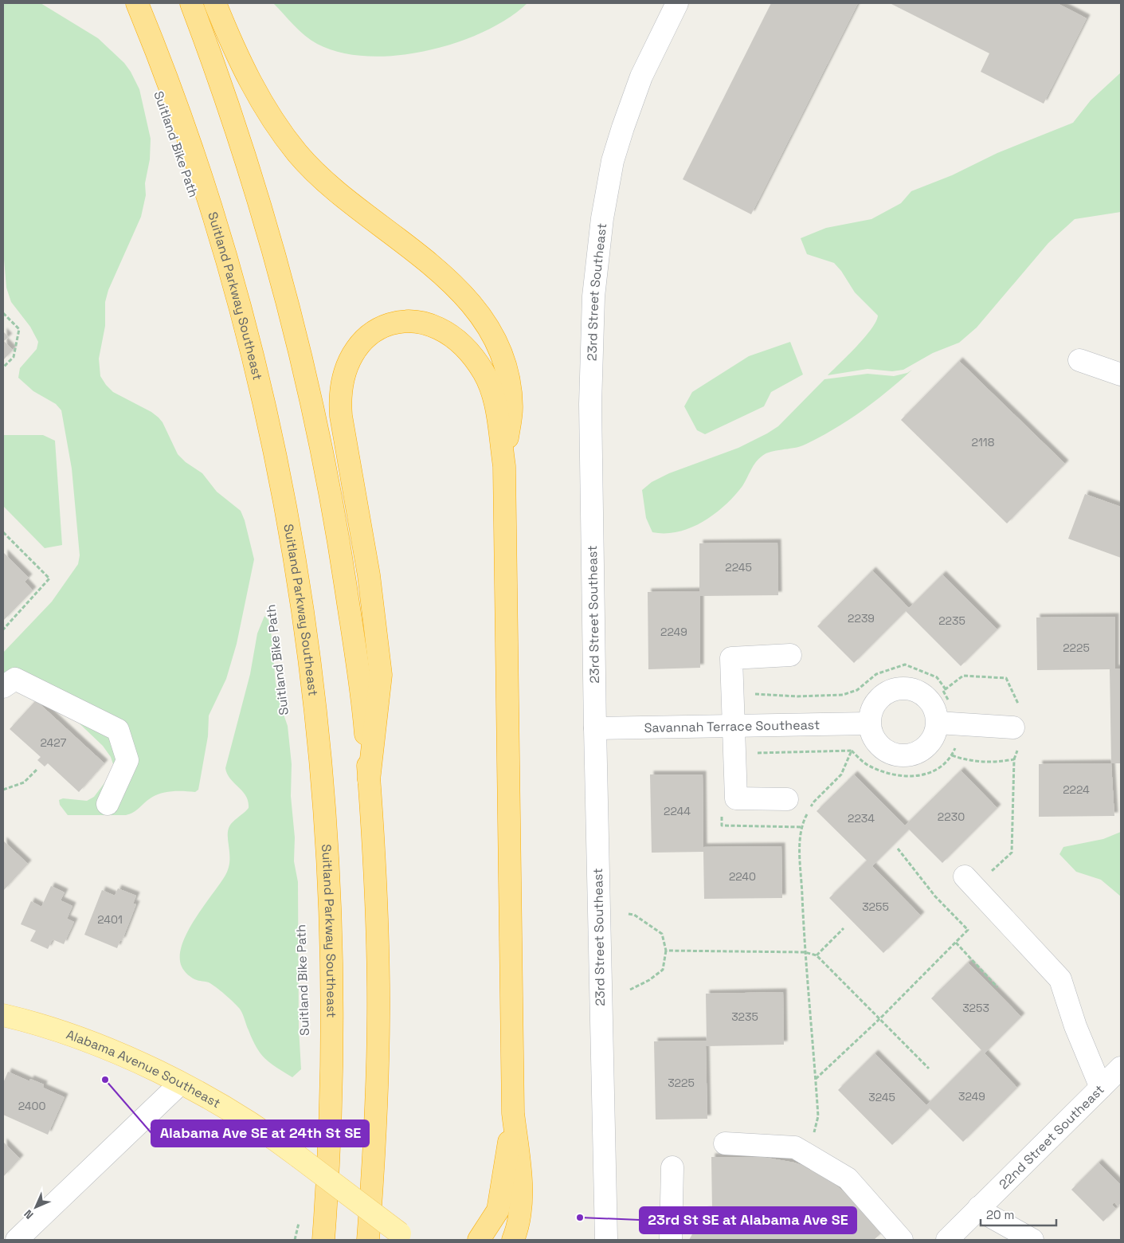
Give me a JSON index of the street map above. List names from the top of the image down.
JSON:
{
  "streets": {
    "highway": ["Suitland Parkway Southeast"],
    "main road": ["Alabama Avenue Southeast"],
    "street": ["23rd Street Southeast", "Savannah Terrace Southeast", "22nd Street Southeast"]
  },
  "crossings": [
    ["23rd Street Southeast", "Savannah Terrace Southeast"]
  ],
  "places": ["Alabama Ave SE at 24th St SE", "23rd St SE at Alabama Ave SE"],
  "house_numbers": [
    "2118",
    "2245",
    "2239",
    "2235",
    "2249",
    "2225",
    "2427",
    "2224",
    "2244",
    "2230",
    "2234",
    "2240",
    "3255",
    "2401",
    "3253",
    "3235",
    "3225",
    "3249",
    "3245",
    "2400"
  ],
  "scale_bar": "20 m",
  "north": "bottom left"
}
